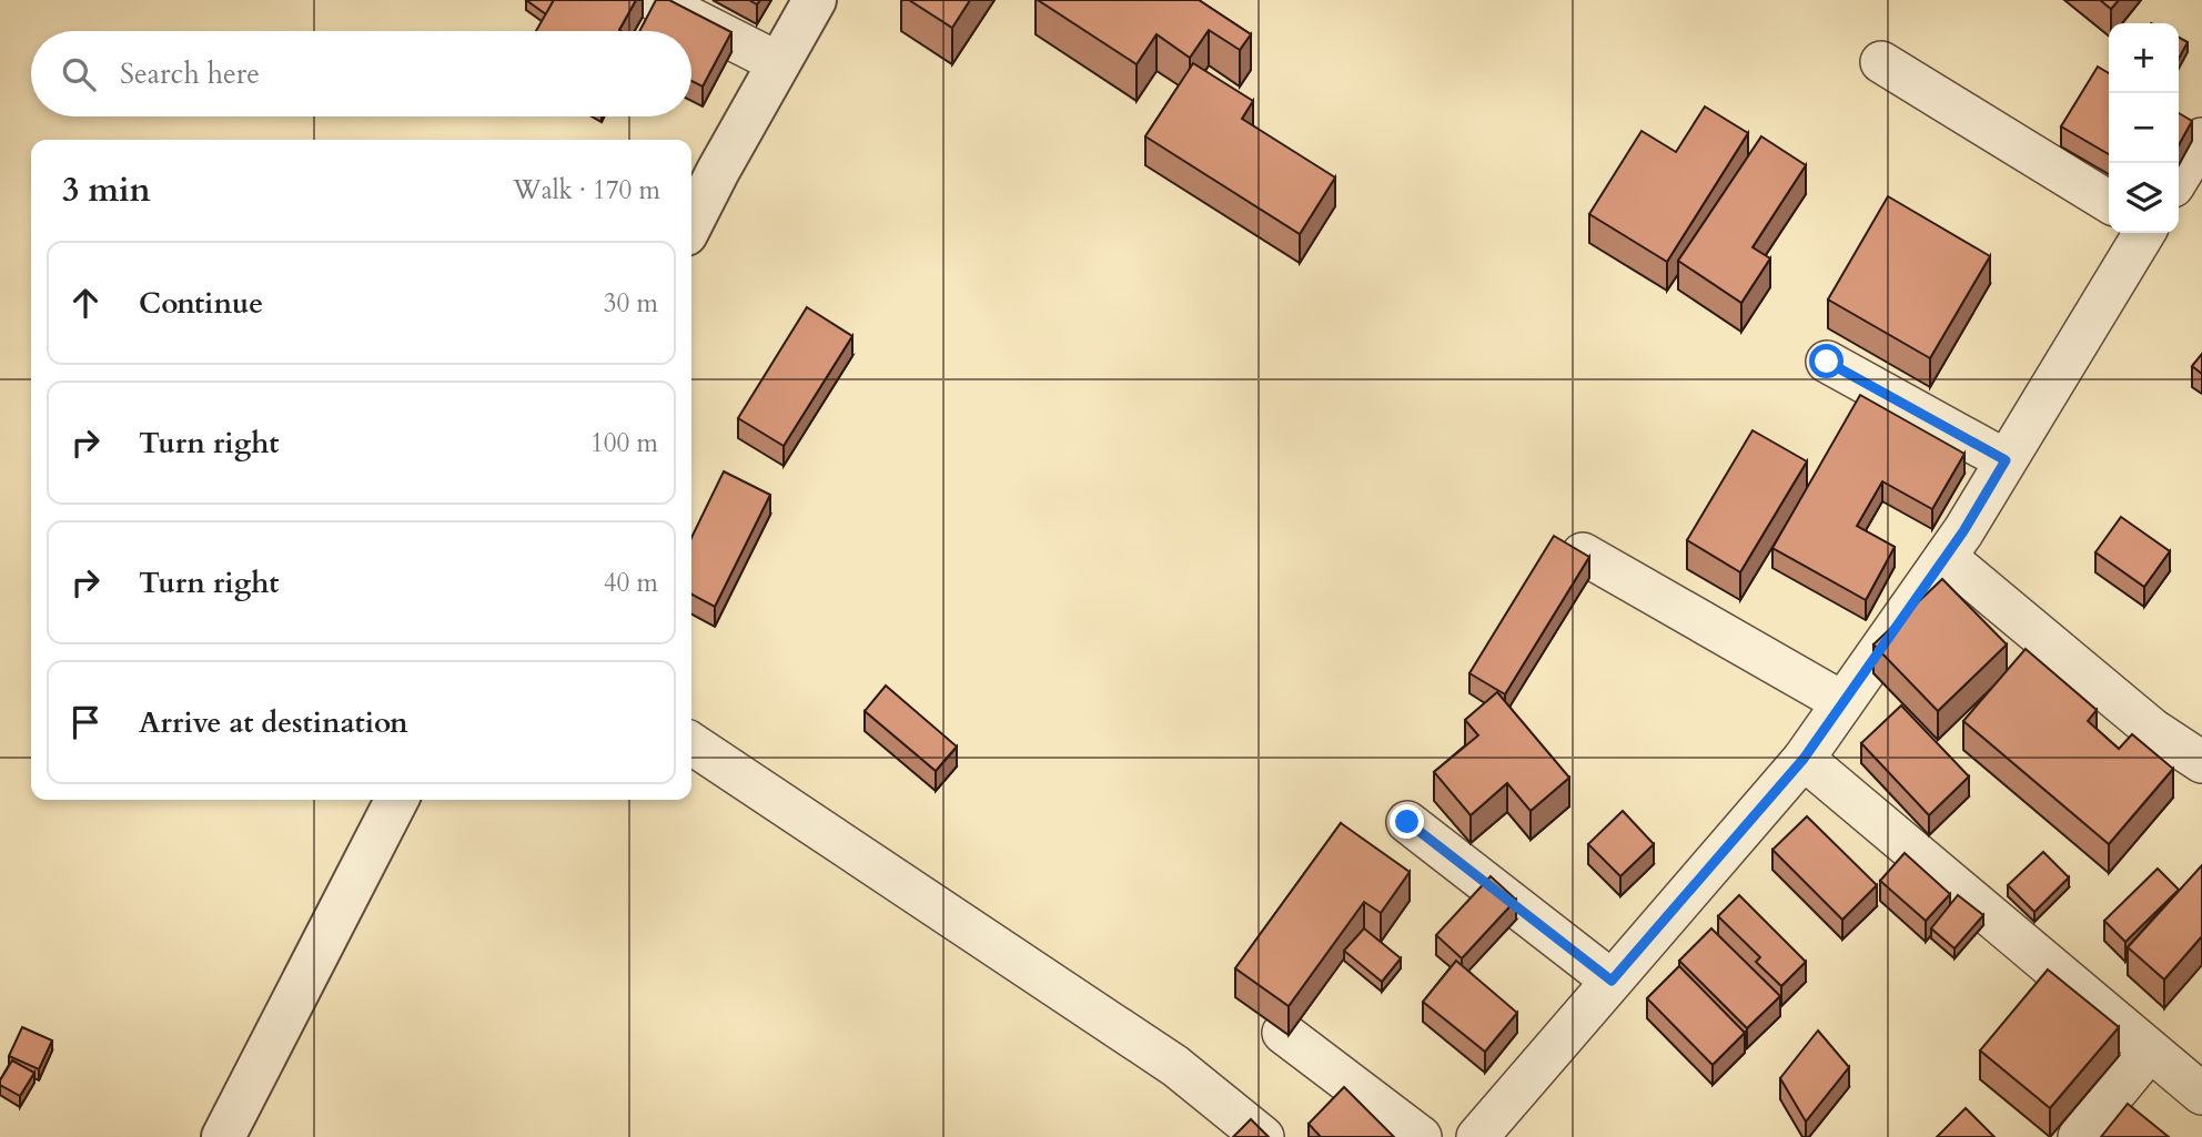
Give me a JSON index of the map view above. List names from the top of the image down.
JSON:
{
  "page": {
    "map_buttons": ["+", "−"],
    "search": "Search here",
    "heading": ["3 min", "Walk · 170 m"],
    "list": [
      ["Continue", "30 m"],
      ["Turn right", "100 m"],
      ["Turn right", "40 m"],
      "Arrive at destination"
    ]
  }
}
